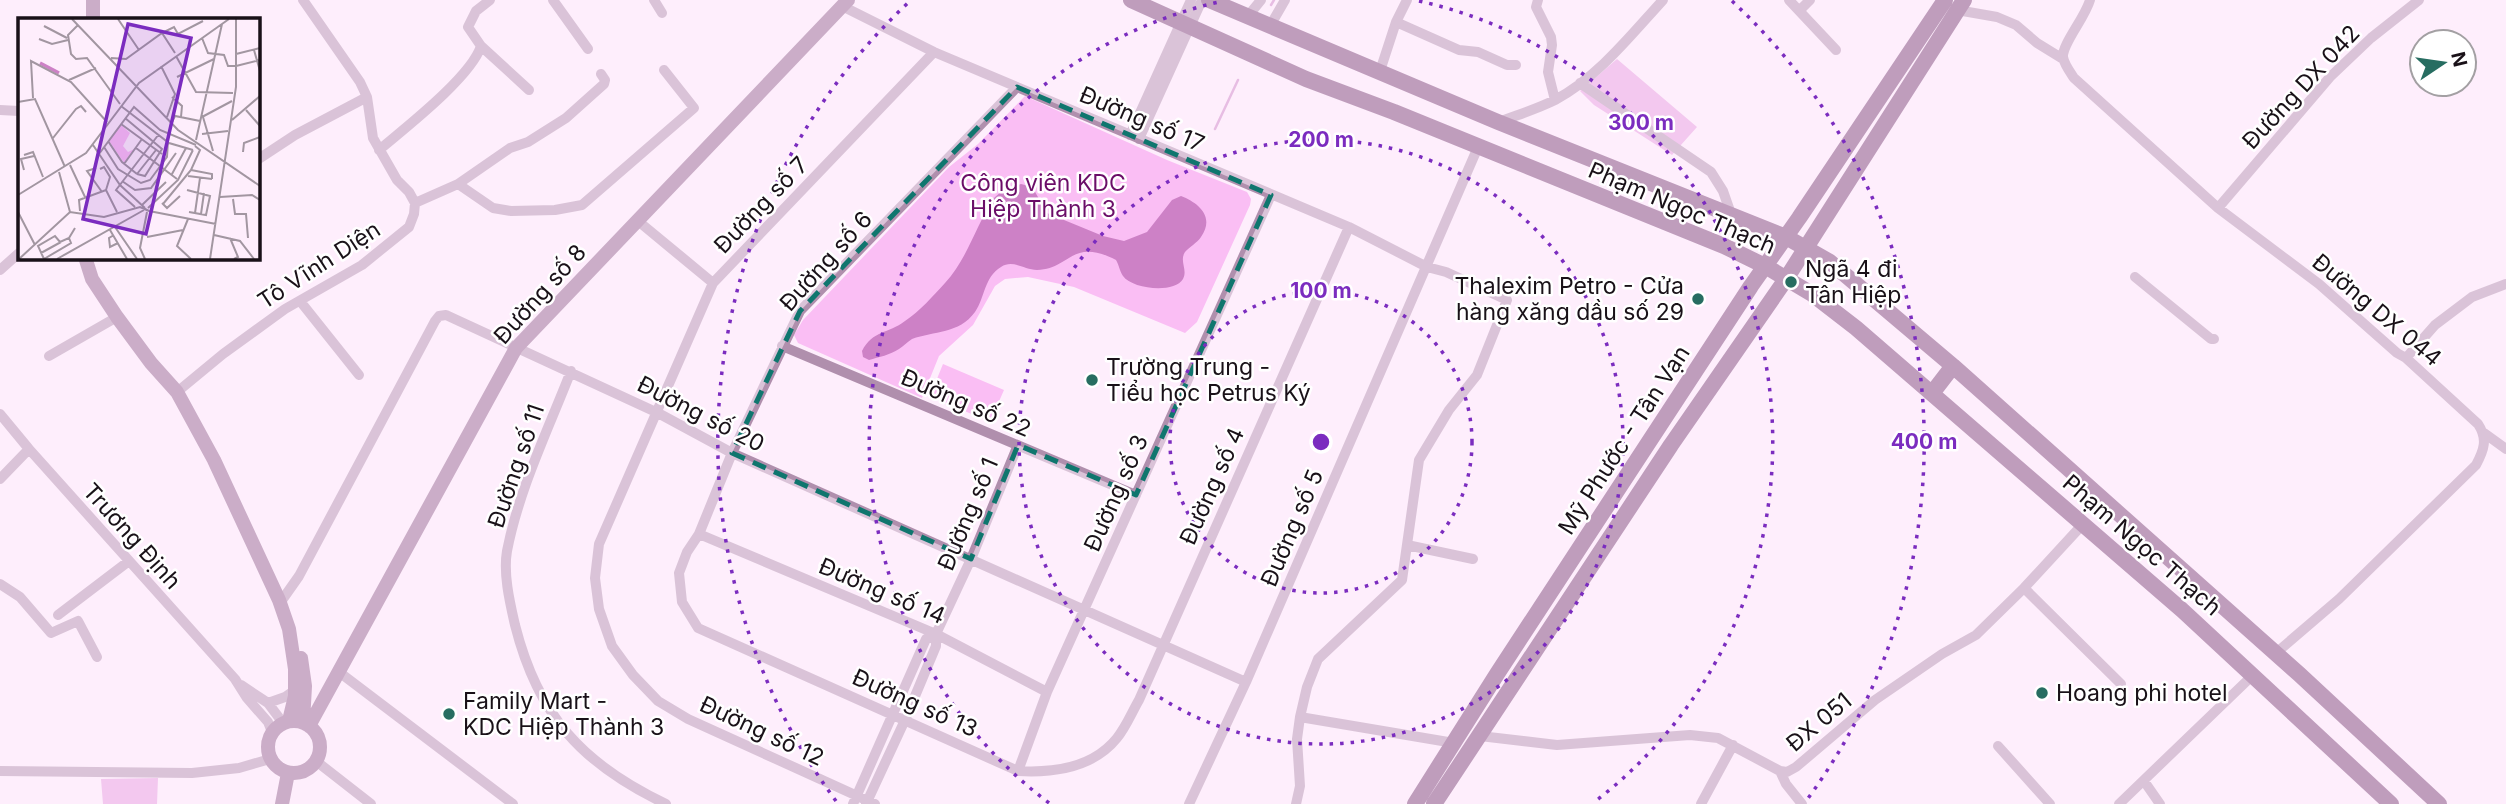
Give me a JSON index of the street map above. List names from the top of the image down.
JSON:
{
  "streets": {
    "main road": ["Phạm Ngọc Thạch", "Mỹ Phước - Tân Vạn"],
    "street": [
      "Đường DX 042",
      "Đường số 17",
      "Đường số 7",
      "Đường số 6",
      "Tô Vĩnh Diện",
      "Đường số 8",
      "Đường DX 044",
      "Đường số 22",
      "Đường số 20",
      "Đường số 11",
      "Đường số 4",
      "Đường số 3",
      "Đường số 1",
      "Đường số 5",
      "Trương Định",
      "Đường số 14",
      "Đường số 13",
      "ĐX 051",
      "Đường số 12"
    ]
  },
  "crossings": [
    ["Đường DX 042", "Đường DX 044"],
    ["Đường số 17", "Đường số 7"],
    ["Đường số 17", "Đường số 6"],
    ["Đường số 17", "Đường số 8"],
    ["Đường số 17", "Đường số 4"],
    ["Đường số 17", "Đường số 3"],
    ["Đường số 17", "Đường số 5"],
    ["Đường số 7", "Đường số 20"],
    ["Đường số 7", "Đường số 12"],
    ["Phạm Ngọc Thạch", "Mỹ Phước - Tân Vạn"],
    ["Phạm Ngọc Thạch", "Đường số 5"],
    ["Phạm Ngọc Thạch", "ĐX 051"],
    ["Đường số 6", "Đường số 22"],
    ["Đường số 6", "Đường số 20"],
    ["Đường số 6", "Đường số 14"],
    ["Đường số 6", "Đường số 13"],
    ["Đường số 8", "Đường số 20"],
    ["Đường số 8", "Trương Định"],
    ["Đường số 22", "Đường số 3"],
    ["Đường số 22", "Đường số 1"],
    ["Đường số 20", "Đường số 11"],
    ["Đường số 20", "Đường số 4"],
    ["Đường số 20", "Đường số 3"],
    ["Đường số 20", "Đường số 1"],
    ["Đường số 20", "Đường số 5"],
    ["Đường số 20", "Đường số 13"],
    ["Đường số 20", "Đường số 12"],
    ["Mỹ Phước - Tân Vạn", "ĐX 051"],
    ["Đường số 4", "Đường số 13"],
    ["Đường số 3", "Đường số 14"],
    ["Đường số 3", "Đường số 13"],
    ["Đường số 1", "Đường số 14"],
    ["Đường số 1", "Đường số 13"],
    ["Đường số 1", "Đường số 12"],
    ["Đường số 14", "Đường số 13"]
  ],
  "parks": ["Công viên KDC Hiệp Thành 3"],
  "places": [
    "Ngã 4 đi Tân Hiệp",
    "Thalexim Petro - Cửa hàng xăng dầu số 29",
    "Trường Trung - Tiểu học Petrus Ký",
    "Hoang phi hotel",
    "Family Mart - KDC Hiệp Thành 3"
  ],
  "north": "right",
  "rings": [
    "300 m",
    "200 m",
    "100 m",
    "400 m"
  ]
}
